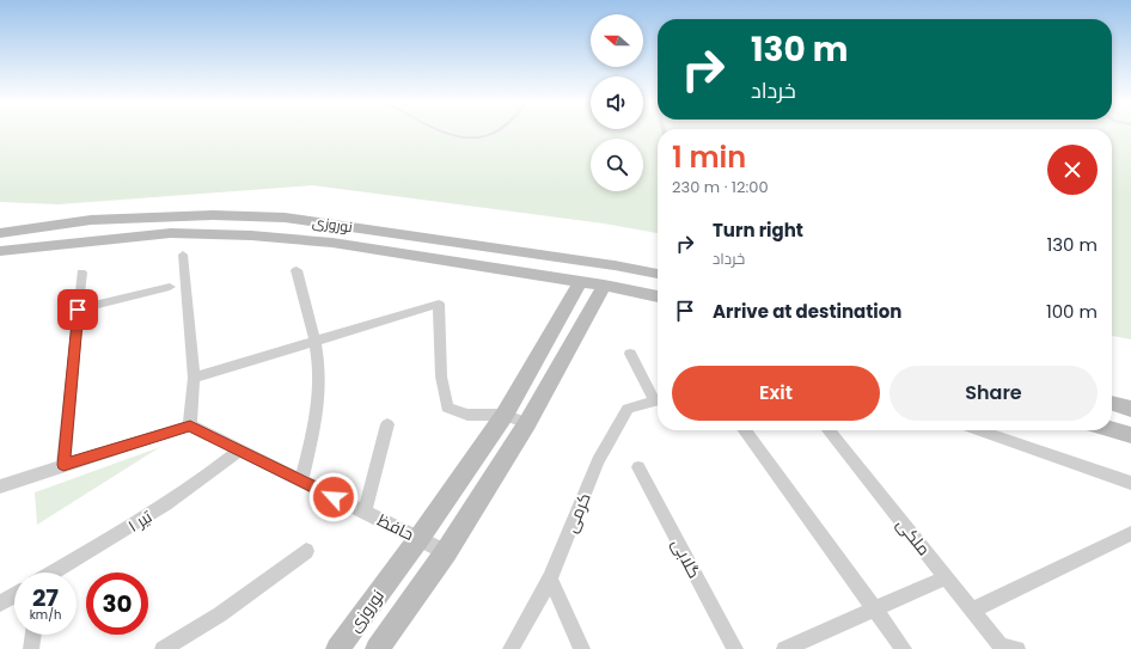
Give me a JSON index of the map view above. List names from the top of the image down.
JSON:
{
  "streets": {
    "street": [
      "نوروزی",
      "کرمی",
      "تیر ۱",
      "حافظ",
      "ملکی",
      "گلابی"
    ]
  },
  "crossings": [
    ["نوروزی", "حافظ"],
    ["تیر ۱", "حافظ"]
  ],
  "north": "left",
  "page": {
    "turn": ["130 m", "خرداد"],
    "heading": ["1 min", "230 m · 12:00"],
    "list": [
      {
        "name": "Turn right",
        "note": "خرداد",
        "value": "130 m"
      },
      {
        "name": "Arrive at destination",
        "value": "100 m"
      }
    ],
    "buttons": ["Exit", "Share"],
    "speed": "27 km/h",
    "limit": "30"
  }
}
